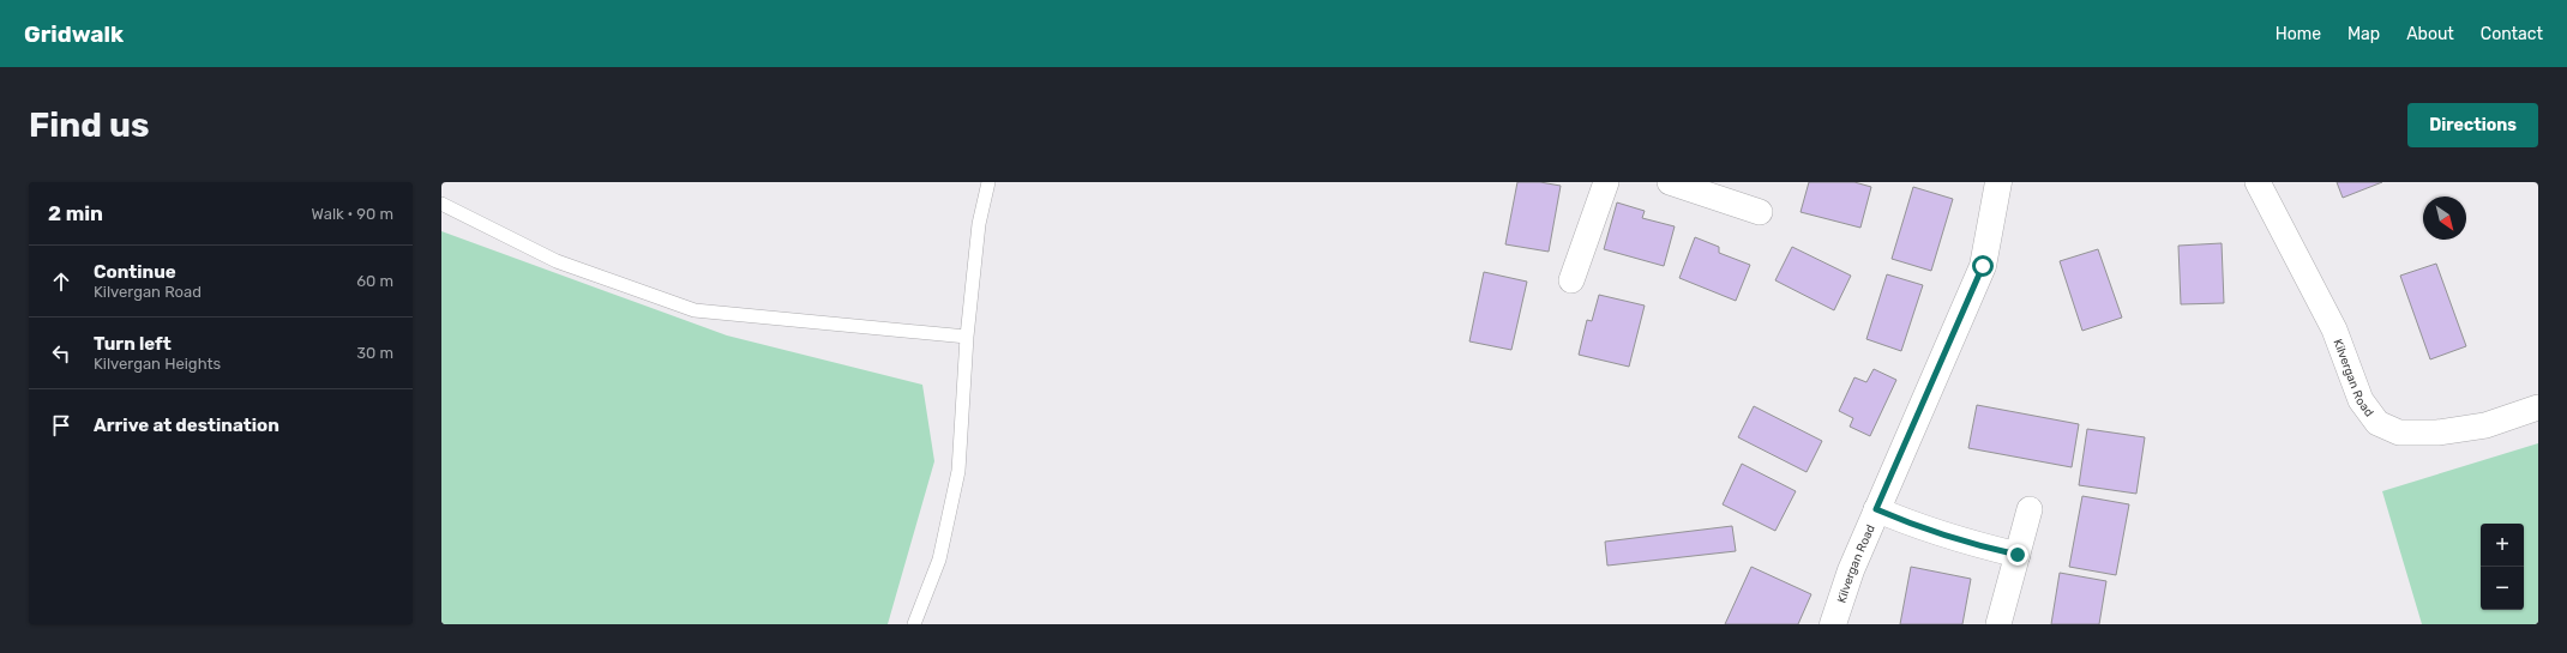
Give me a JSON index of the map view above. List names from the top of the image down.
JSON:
{
  "streets": {
    "street": ["Kilvergan Road"]
  },
  "north": "bottom right",
  "page": {
    "header": "Gridwalk",
    "nav": [
      "Home",
      "Map",
      "About",
      "Contact"
    ],
    "buttons": "Directions",
    "title": "Find us",
    "heading": ["2 min", "Walk · 90 m"],
    "list": [
      ["Continue", "Kilvergan Road", "60 m"],
      ["Turn left", "Kilvergan Heights", "30 m"],
      "Arrive at destination"
    ],
    "map_buttons": ["+", "−"]
  }
}
